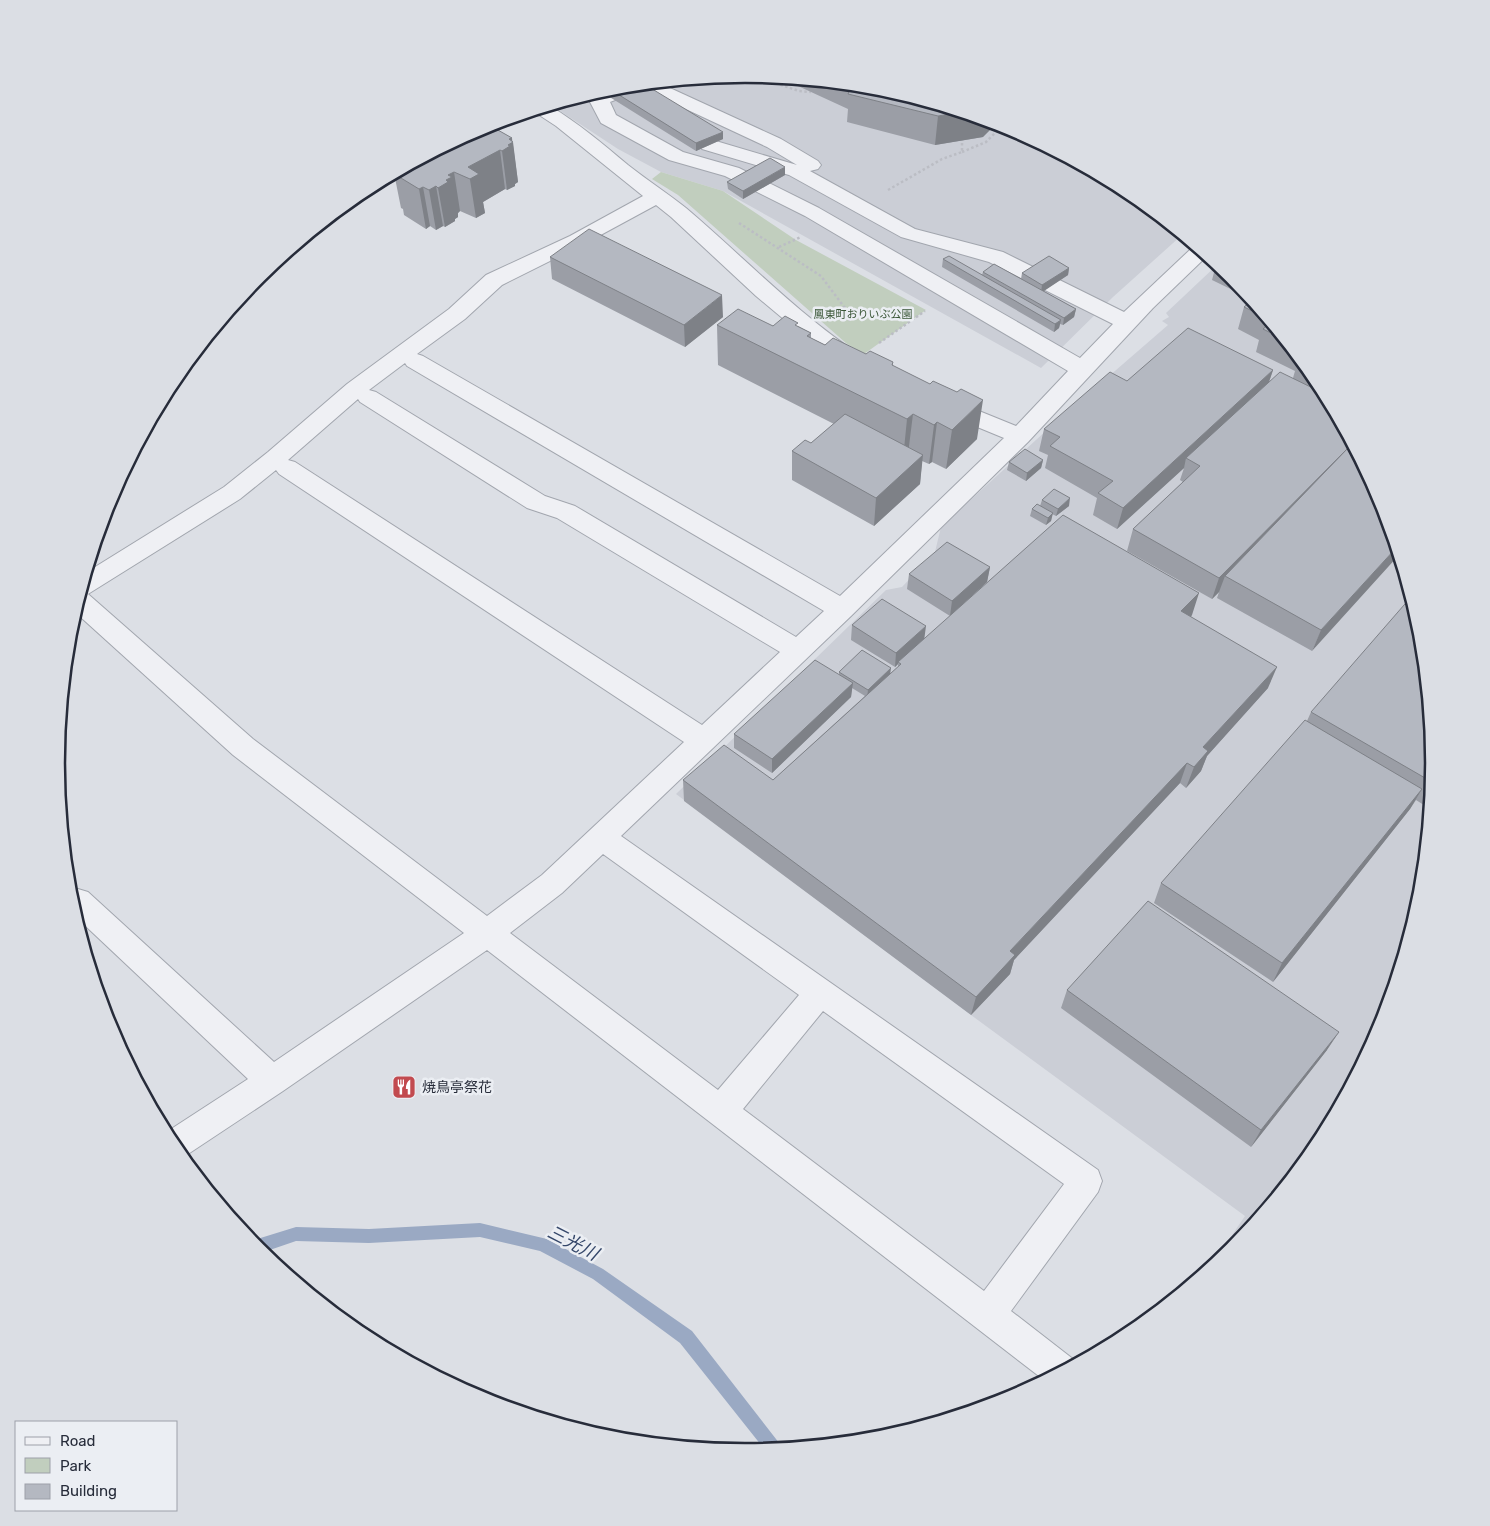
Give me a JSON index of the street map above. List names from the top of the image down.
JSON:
{
  "water": ["三光川"],
  "parks": ["鳳東町おりいぶ公園"],
  "places": {
    "restaurant": ["焼鳥亭祭花"]
  },
  "legend": ["Road", "Park", "Building"]
}
